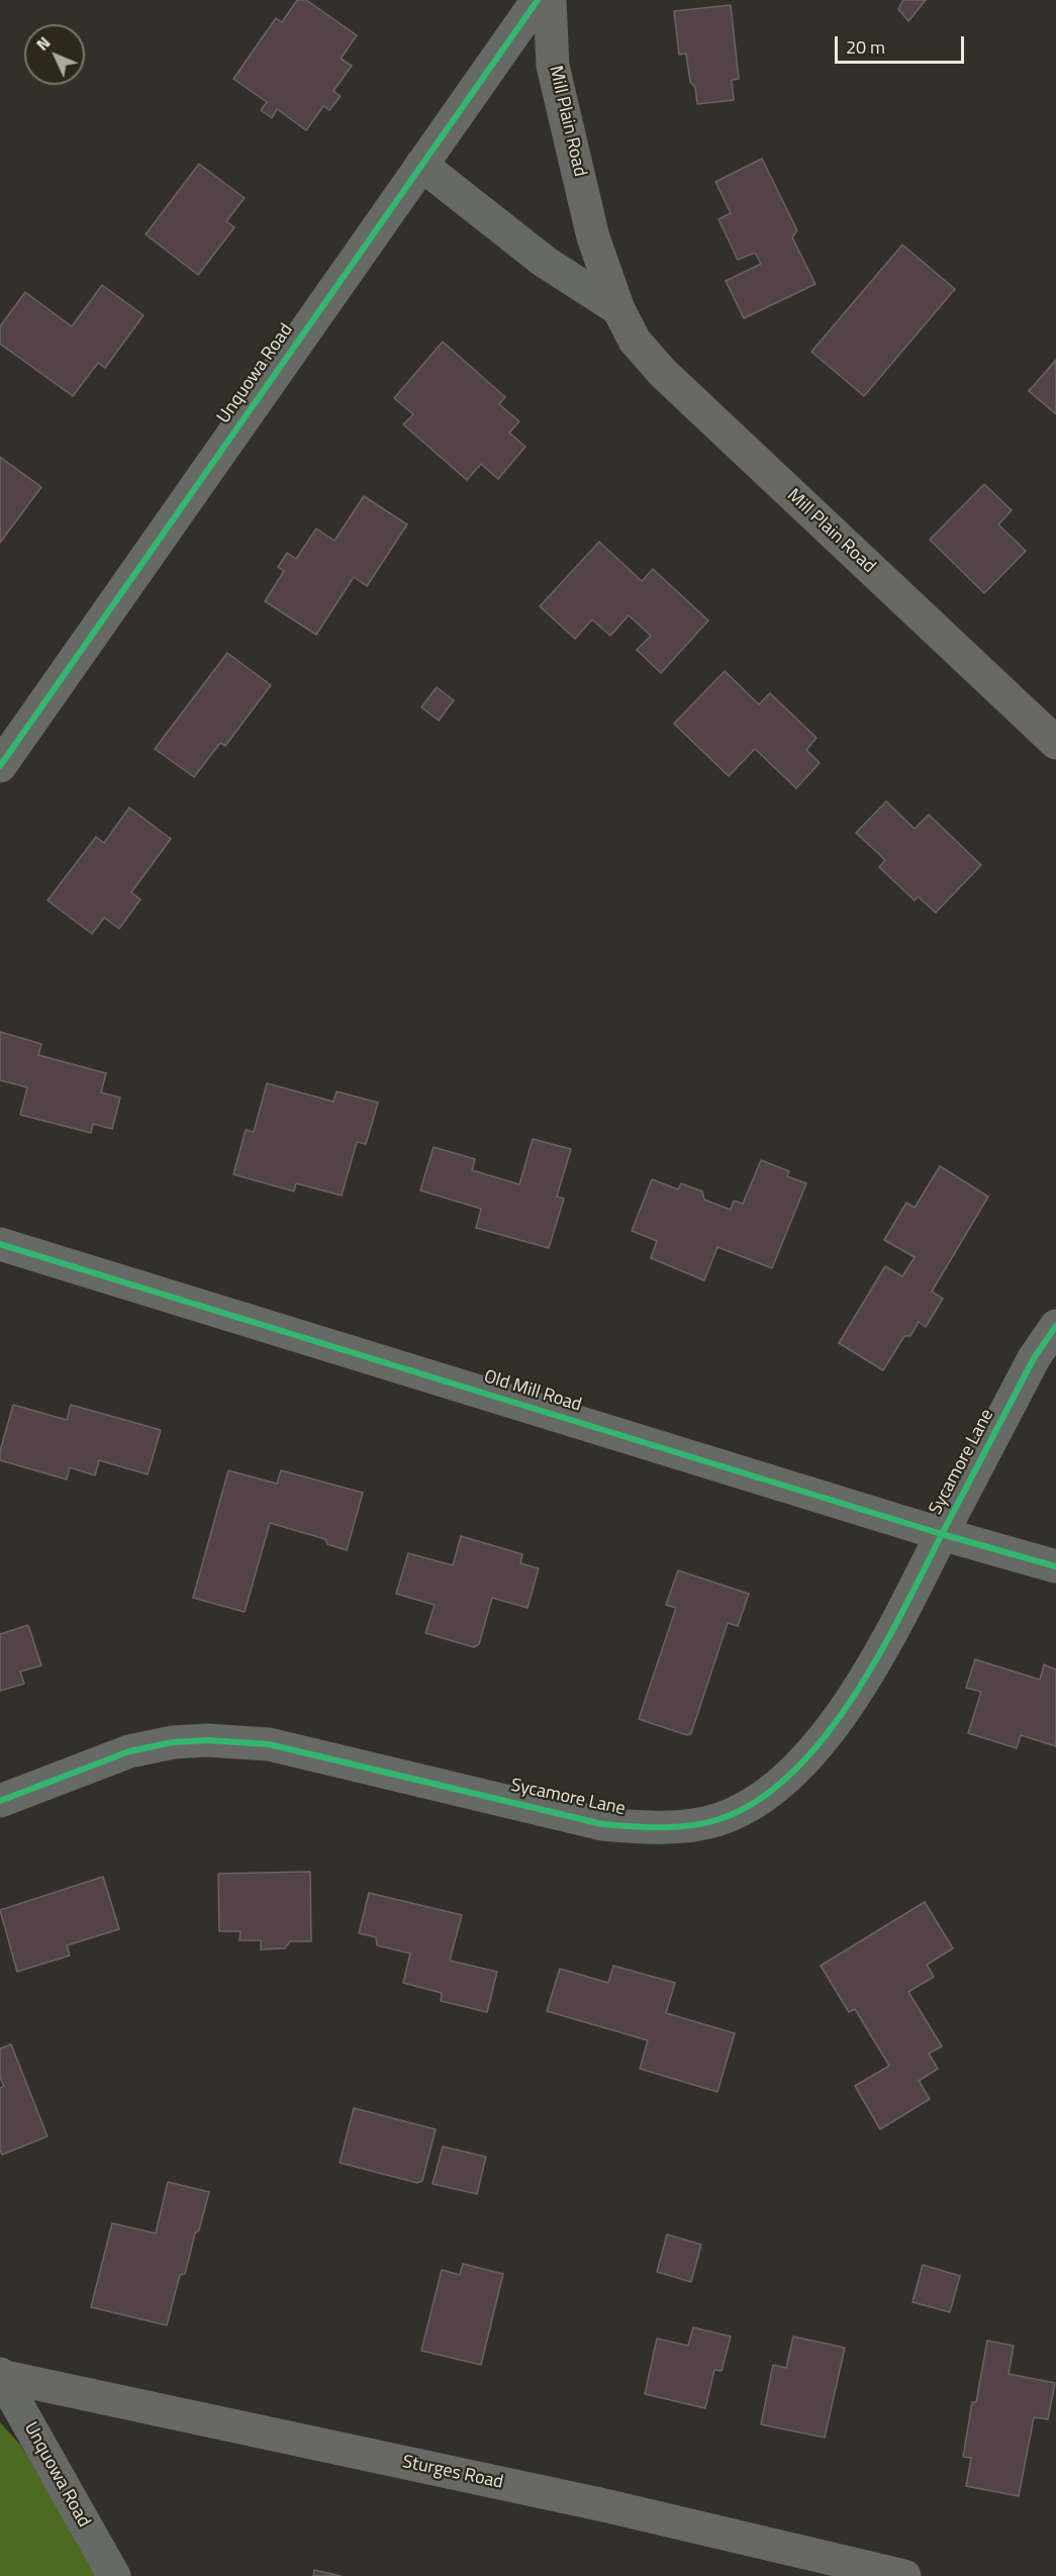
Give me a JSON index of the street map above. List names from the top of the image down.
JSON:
{
  "streets": {
    "main road": ["Mill Plain Road", "Sturges Road"],
    "street": ["Unquowa Road", "Old Mill Road", "Sycamore Lane"]
  },
  "crossings": [
    ["Mill Plain Road", "Unquowa Road"],
    ["Unquowa Road", "Sturges Road"],
    ["Old Mill Road", "Sycamore Lane"]
  ],
  "scale_bar": "20 m",
  "north": "top left"
}
